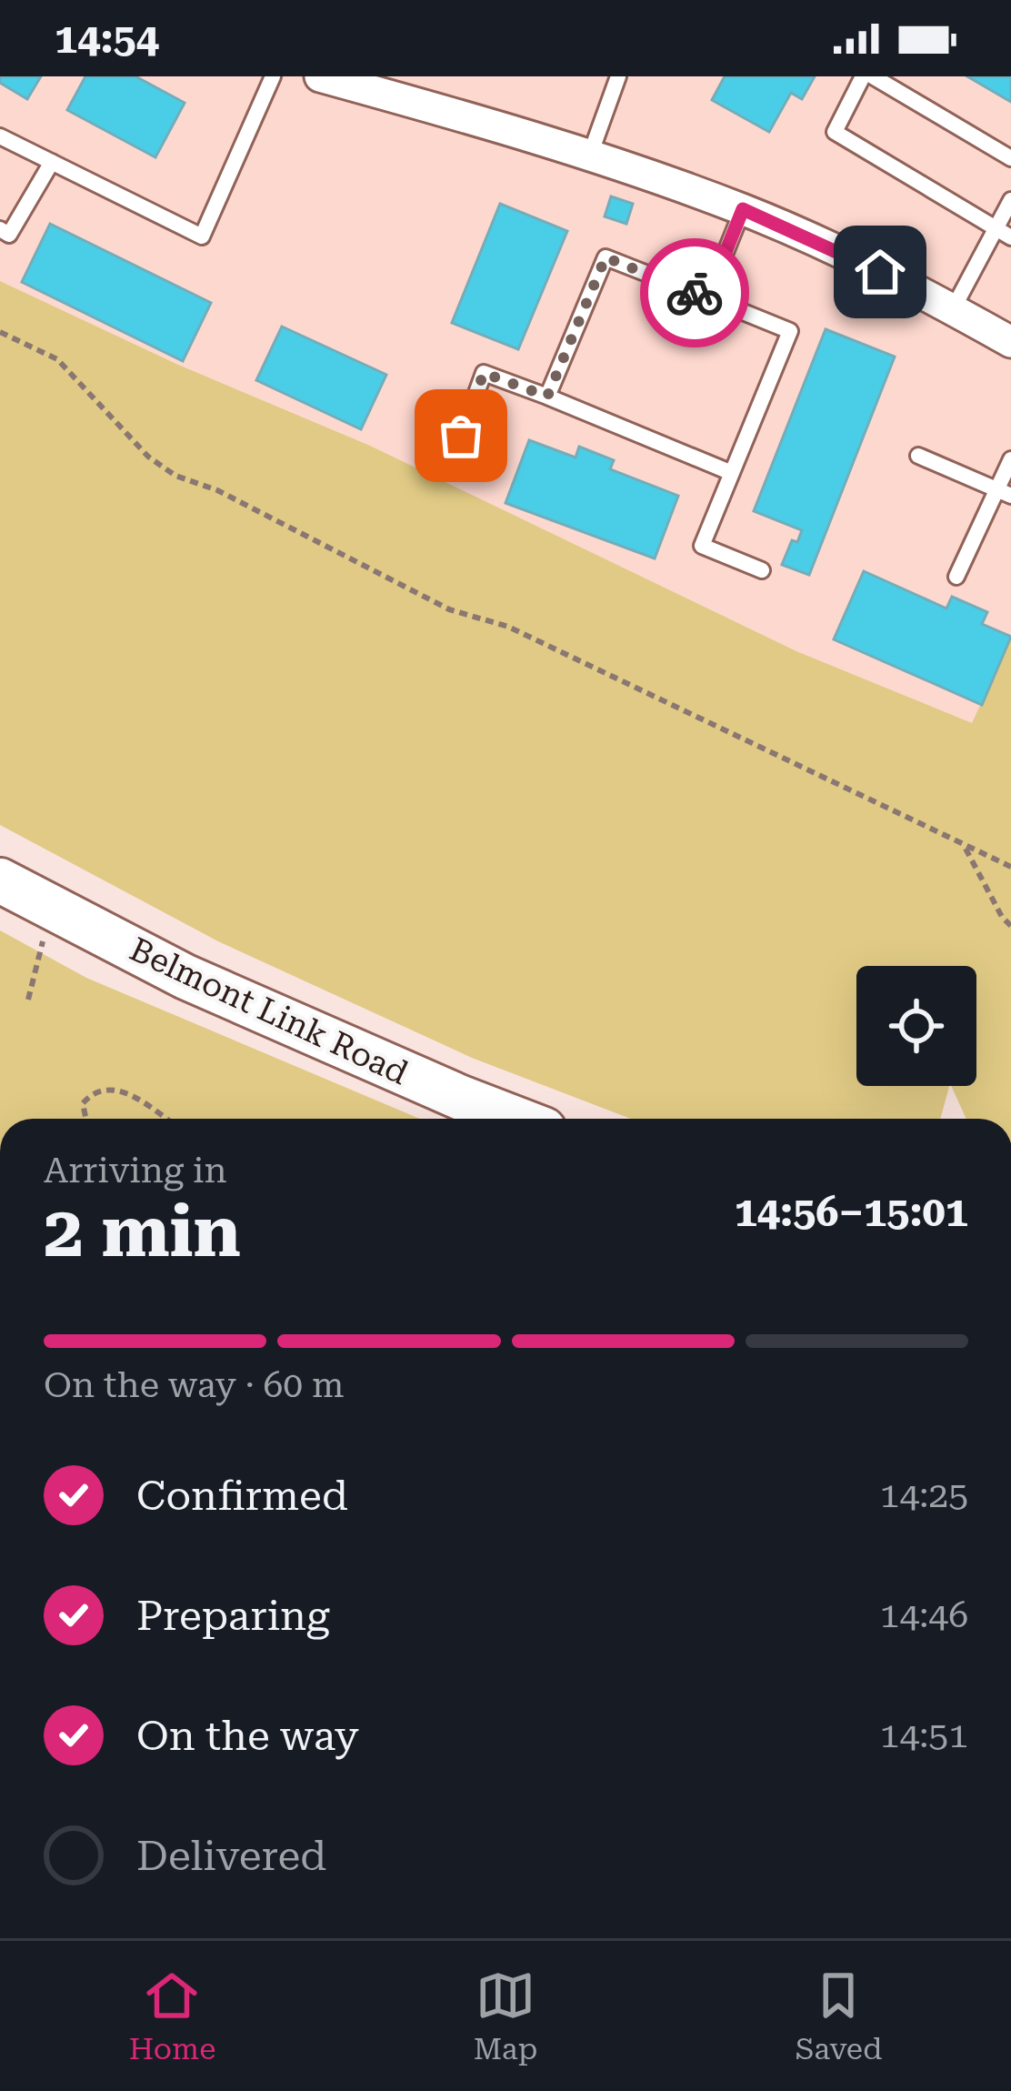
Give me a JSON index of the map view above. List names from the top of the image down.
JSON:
{
  "streets": {
    "street": ["Belmont Link Road"]
  },
  "page": {
    "status": "14:54",
    "heading": ["2 min", "Arriving in", "14:56–15:01"],
    "bar": "On the way · 60 m",
    "list": [
      ["Confirmed", "14:25"],
      ["Preparing", "14:46"],
      ["On the way", "14:51"],
      "Delivered"
    ],
    "tabs": ["Home", "Map", "Saved"]
  }
}
